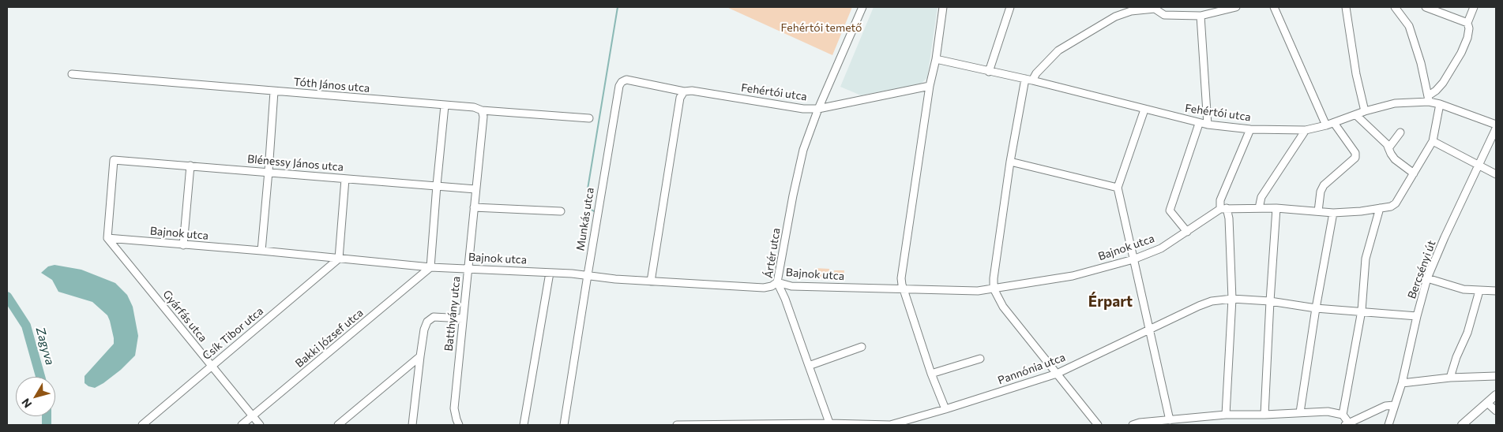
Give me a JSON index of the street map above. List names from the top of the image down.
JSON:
{
  "streets": {
    "street": [
      "Tóth János utca",
      "Fehértói utca",
      "Blénessy János utca",
      "Munkás utca",
      "Bajnok utca",
      "Ártér utca",
      "Bercsényi út",
      "Batthyány utca",
      "Gyárfás utca",
      "Csík Tibor utca",
      "Bakki József utca",
      "Pannónia utca"
    ]
  },
  "crossings": [
    ["Tóth János utca", "Batthyány utca"],
    ["Fehértói utca", "Munkás utca"],
    ["Fehértói utca", "Ártér utca"],
    ["Blénessy János utca", "Bajnok utca"],
    ["Blénessy János utca", "Batthyány utca"],
    ["Blénessy János utca", "Gyárfás utca"],
    ["Munkás utca", "Bajnok utca"],
    ["Bajnok utca", "Ártér utca"],
    ["Bajnok utca", "Batthyány utca"],
    ["Bajnok utca", "Gyárfás utca"],
    ["Bajnok utca", "Csík Tibor utca"],
    ["Bajnok utca", "Bakki József utca"],
    ["Ártér utca", "Pannónia utca"],
    ["Bercsényi út", "Pannónia utca"],
    ["Gyárfás utca", "Csík Tibor utca"],
    ["Gyárfás utca", "Bakki József utca"]
  ],
  "districts": ["Érpart"],
  "water": ["Zagyva"],
  "parks": ["Fehértói temető"],
  "north": "bottom left"
}
